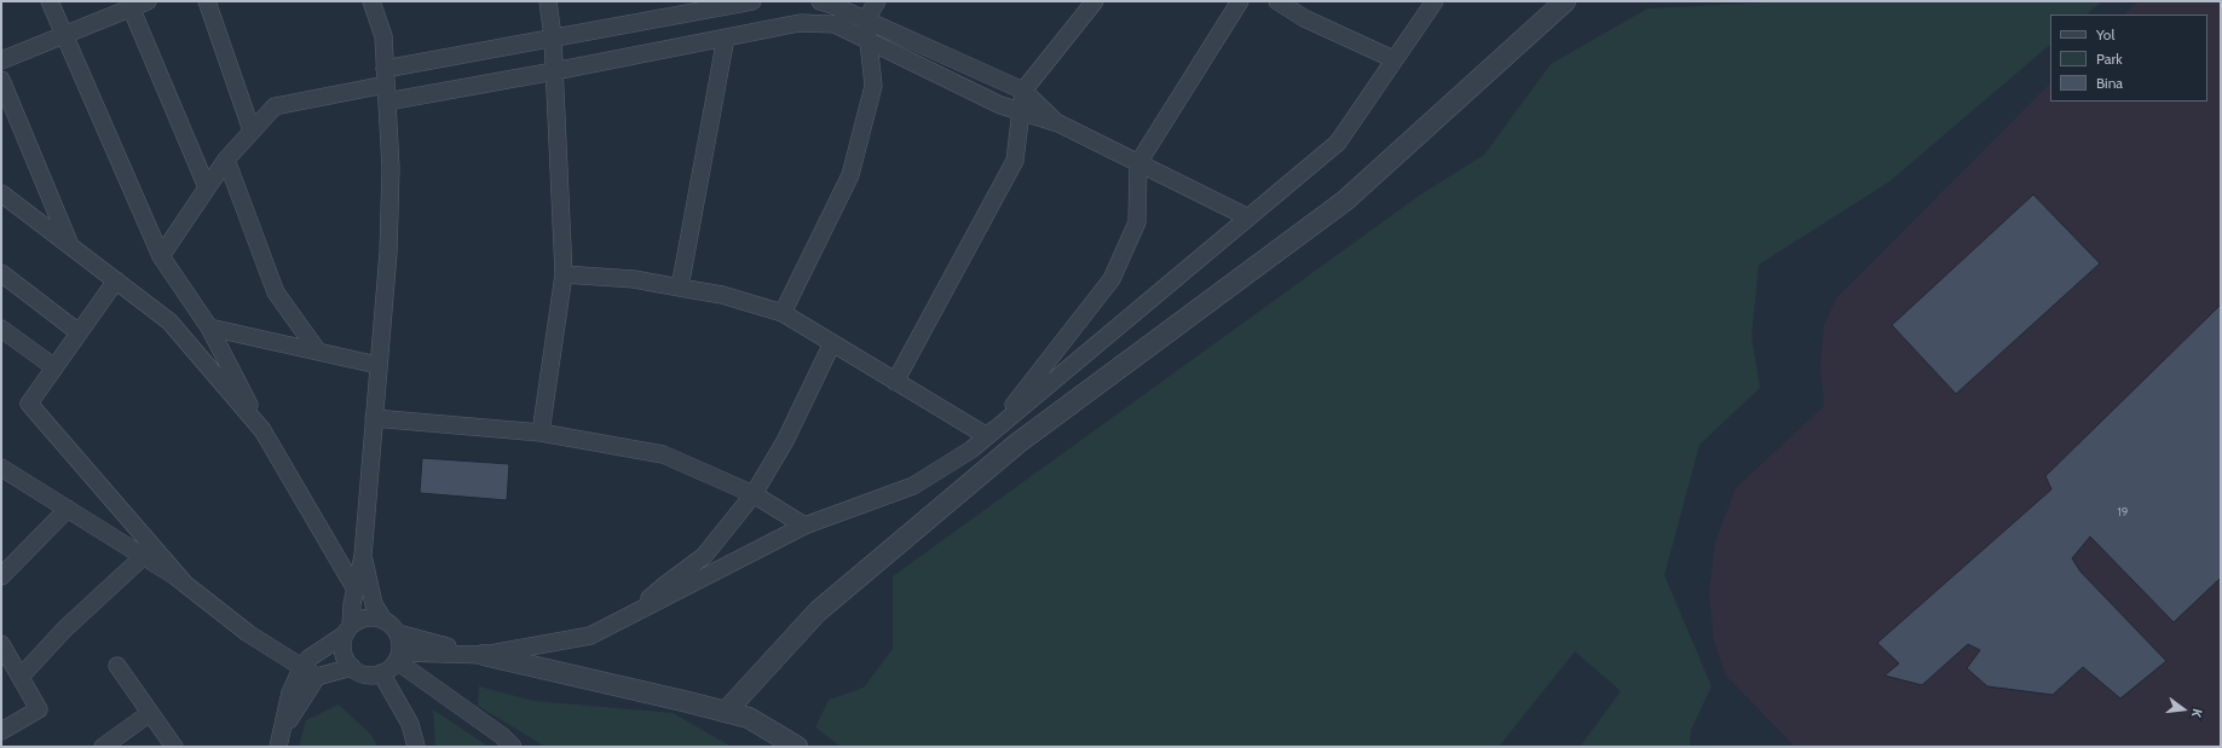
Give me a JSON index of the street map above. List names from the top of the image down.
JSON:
{
  "house_numbers": ["19"],
  "legend": ["Yol", "Park", "Bina"],
  "north": "right"
}
